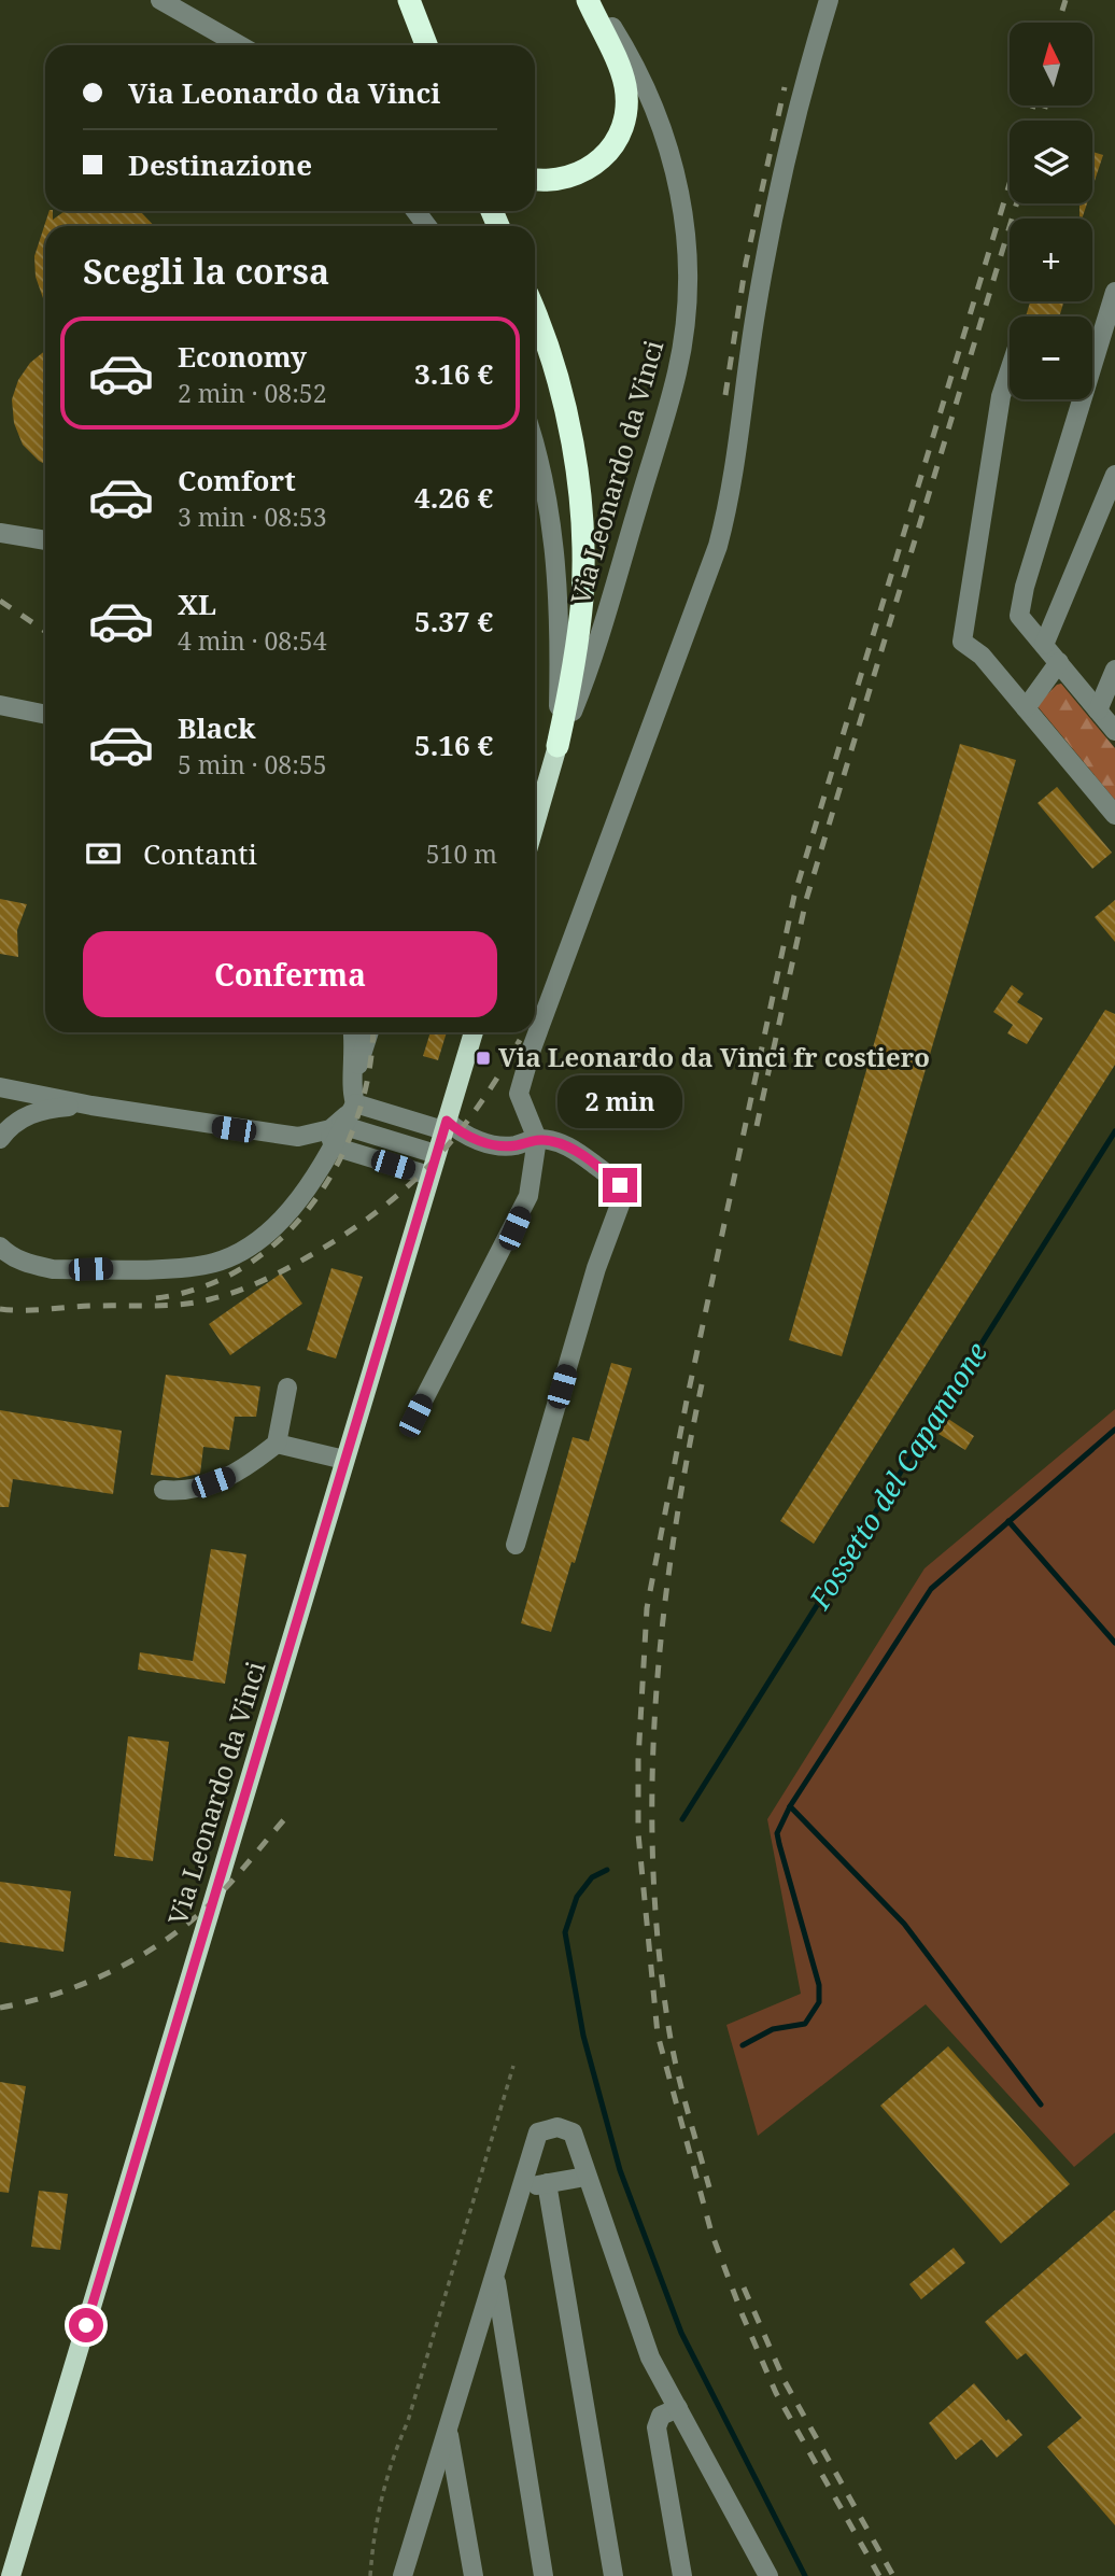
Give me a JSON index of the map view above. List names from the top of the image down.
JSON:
{
  "streets": {
    "main road": ["Via Leonardo da Vinci"]
  },
  "water": ["Fossetto del Capannone"],
  "places": {
    "transit": ["Via Leonardo da Vinci fr costiero"]
  },
  "north": "top",
  "page": {
    "map_buttons": ["+", "−"],
    "banner": ["Via Leonardo da Vinci", "Destinazione"],
    "heading": "Scegli la corsa",
    "list": [
      {
        "name": "Economy",
        "note": "2 min · 08:52",
        "value": "3.16 €"
      },
      {
        "name": "Comfort",
        "note": "3 min · 08:53",
        "value": "4.26 €"
      },
      {
        "name": "XL",
        "note": "4 min · 08:54",
        "value": "5.37 €"
      },
      {
        "name": "Black",
        "note": "5 min · 08:55",
        "value": "5.16 €"
      }
    ],
    "pay": ["Contanti", "510 m"],
    "buttons": "Conferma",
    "bubble": "2 min"
  }
}
